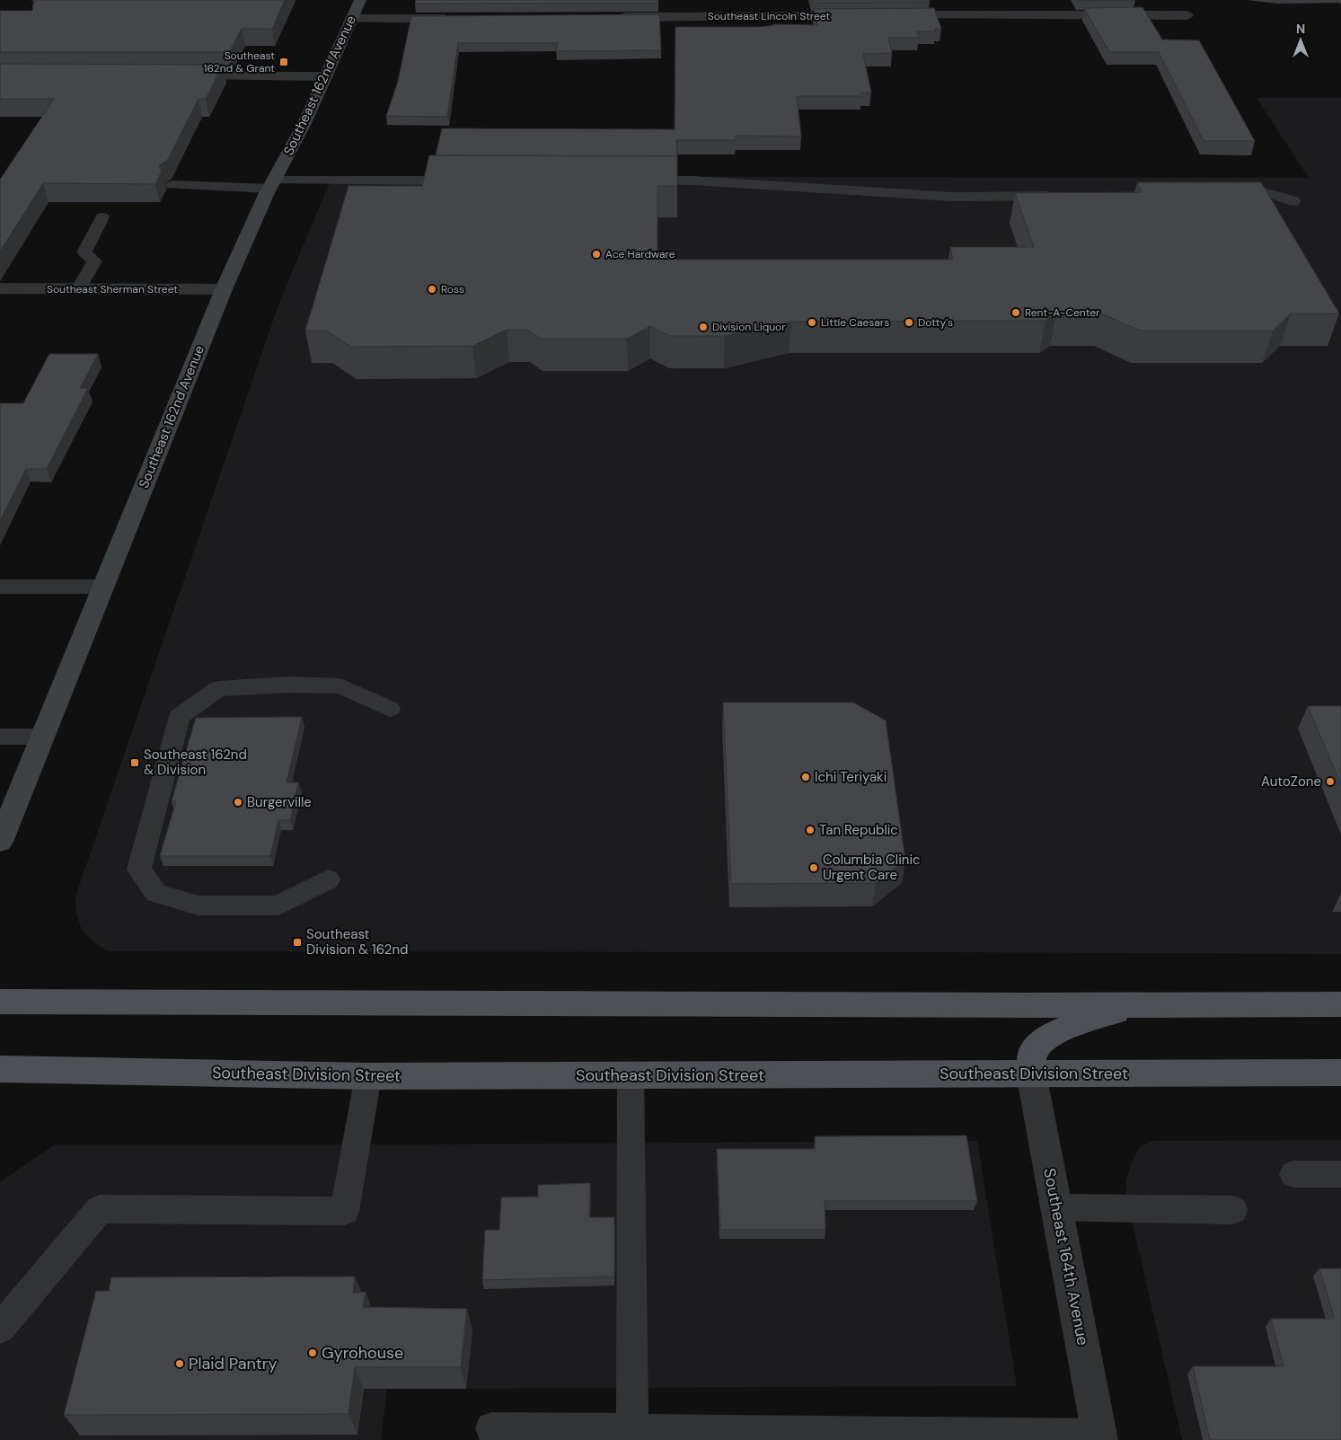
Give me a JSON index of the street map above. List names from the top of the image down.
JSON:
{
  "streets": {
    "main road": ["Southeast 162nd Avenue", "Southeast Division Street"],
    "street": ["Southeast Lincoln Street", "Southeast Sherman Street", "Southeast 164th Avenue"]
  },
  "crossings": [
    ["Southeast 162nd Avenue", "Southeast Sherman Street"],
    ["Southeast Division Street", "Southeast 164th Avenue"]
  ],
  "places": {
    "transit": ["Southeast 162nd & Grant", "Southeast 162nd & Division", "Southeast Division & 162nd"],
    "other": [
      "Ace Hardware",
      "Ross",
      "Rent-A-Center",
      "Little Caesars",
      "Dotty's",
      "Division Liquor",
      "Ichi Teriyaki",
      "AutoZone",
      "Burgerville",
      "Tan Republic",
      "Columbia Clinic Urgent Care",
      "Gyrohouse",
      "Plaid Pantry"
    ]
  },
  "north": "top"
}
